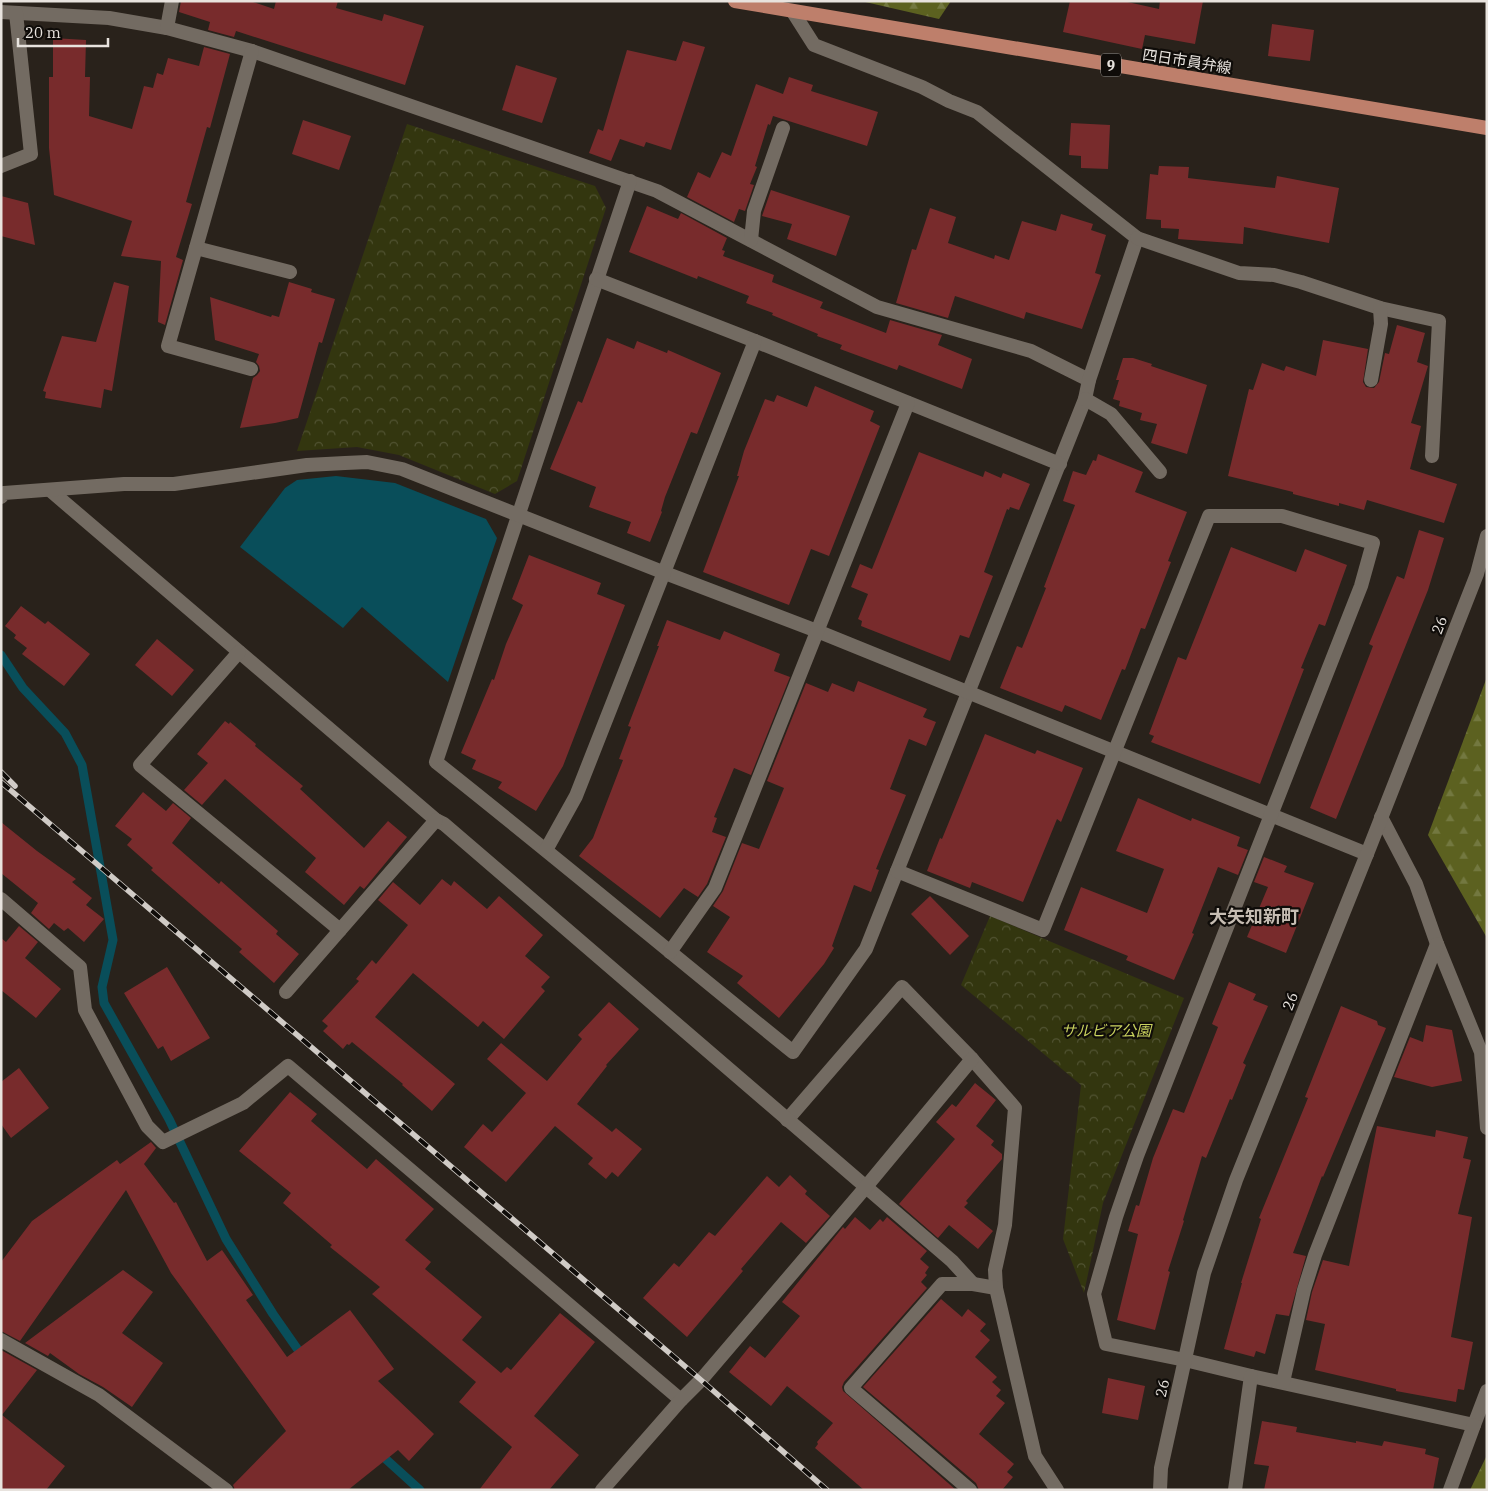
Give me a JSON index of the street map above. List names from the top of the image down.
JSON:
{
  "streets": {
    "main road": ["四日市員弁線", "9"],
    "street": ["26"]
  },
  "districts": ["大矢知新町"],
  "parks": ["サルビア公園"],
  "scale_bar": "20 m"
}
